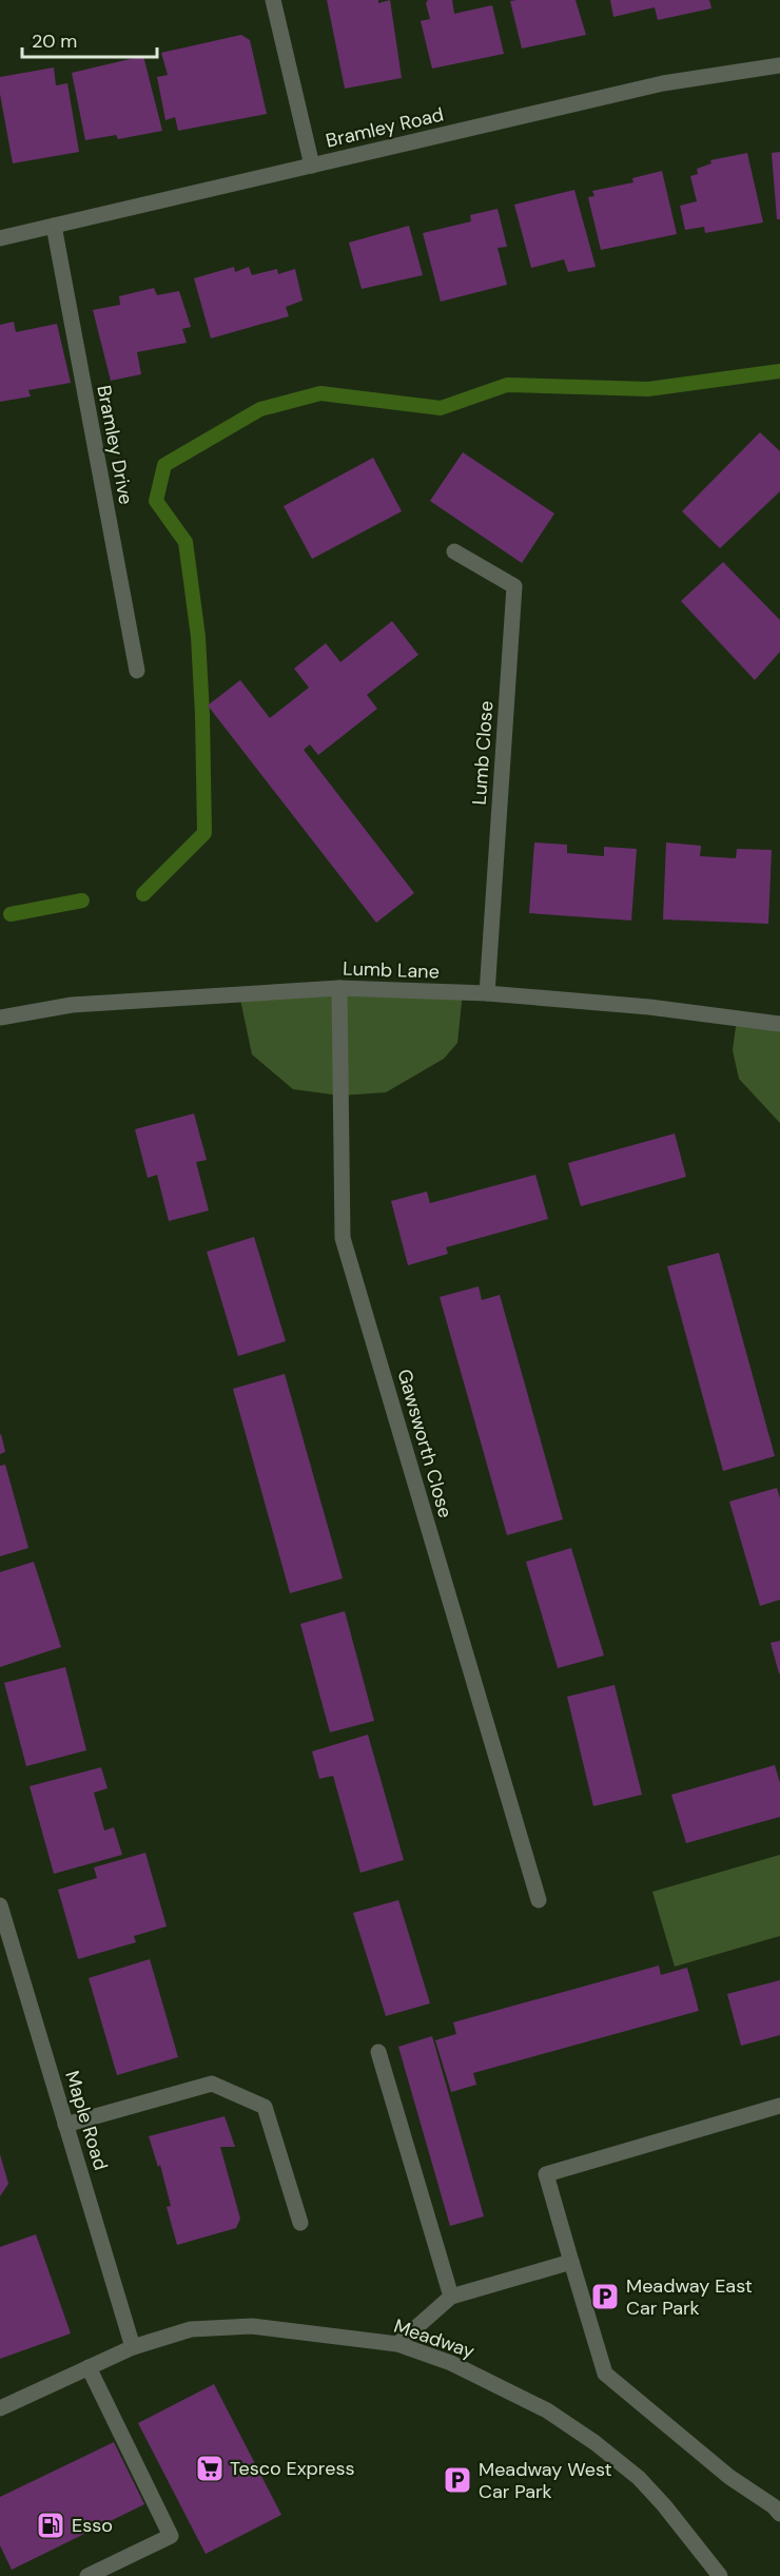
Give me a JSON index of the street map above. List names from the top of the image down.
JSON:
{
  "streets": {
    "street": [
      "Bramley Road",
      "Bramley Drive",
      "Lumb Close",
      "Lumb Lane",
      "Gawsworth Close",
      "Maple Road",
      "Meadway"
    ]
  },
  "crossings": [
    ["Bramley Road", "Bramley Drive"],
    ["Lumb Close", "Lumb Lane"],
    ["Lumb Lane", "Gawsworth Close"],
    ["Maple Road", "Meadway"]
  ],
  "places": {
    "parking": ["Meadway East Car Park", "Meadway West Car Park"],
    "supermarket": ["Tesco Express"],
    "fuel station": ["Esso"]
  },
  "scale_bar": "20 m"
}
